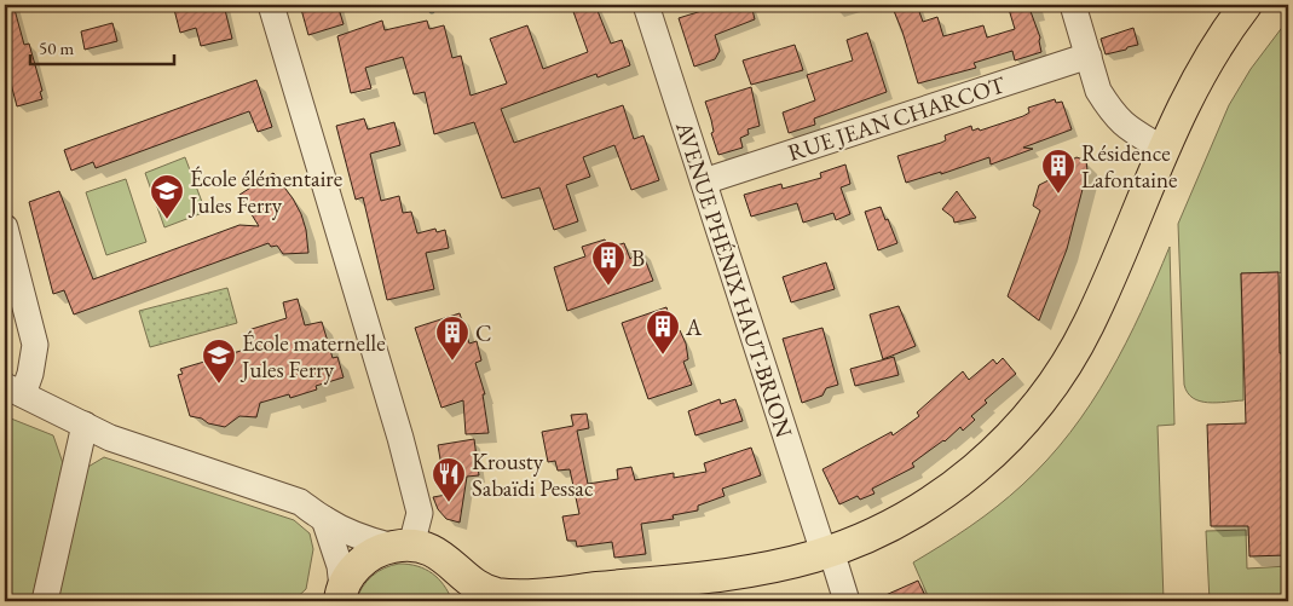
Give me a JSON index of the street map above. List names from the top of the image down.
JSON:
{
  "streets": {
    "street": ["RUE JEAN CHARCOT", "AVENUE PHÉNIX HAUT-BRION"]
  },
  "crossings": [
    ["RUE JEAN CHARCOT", "AVENUE PHÉNIX HAUT-BRION"]
  ],
  "places": {
    "building": [
      "Résidence Lafontaine",
      "B",
      "A",
      "C"
    ],
    "school or university": ["École élémentaire Jules Ferry", "École maternelle Jules Ferry"],
    "restaurant": ["Krousty Sabaïdi Pessac"]
  },
  "scale_bar": "50 m"
}
